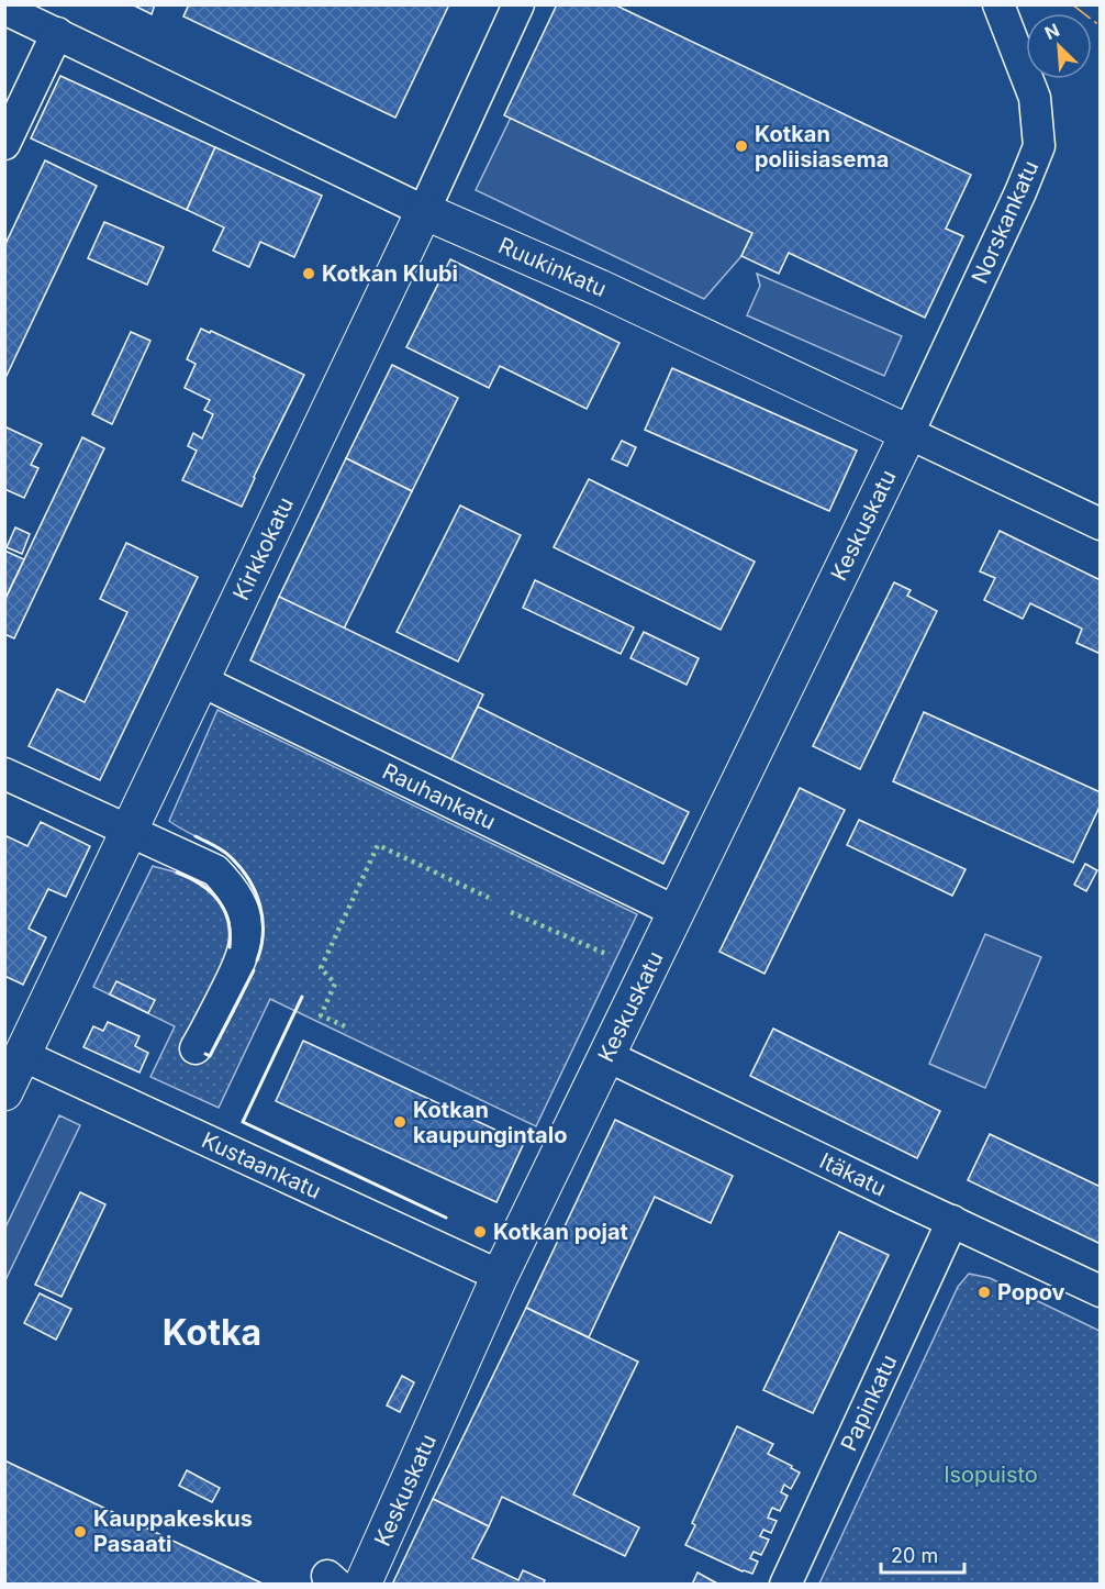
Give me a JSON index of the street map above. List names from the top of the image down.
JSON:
{
  "streets": {
    "main road": ["Ruukinkatu", "Keskuskatu", "Kirkkokatu"],
    "street": [
      "Norskankatu",
      "Rauhankatu",
      "Kustaankatu",
      "Itäkatu",
      "Papinkatu"
    ]
  },
  "crossings": [
    ["Norskankatu", "Ruukinkatu"],
    ["Norskankatu", "Keskuskatu"],
    ["Ruukinkatu", "Keskuskatu"],
    ["Ruukinkatu", "Kirkkokatu"],
    ["Keskuskatu", "Rauhankatu"],
    ["Keskuskatu", "Kustaankatu"],
    ["Keskuskatu", "Itäkatu"],
    ["Kirkkokatu", "Rauhankatu"],
    ["Kirkkokatu", "Kustaankatu"],
    ["Itäkatu", "Papinkatu"]
  ],
  "districts": ["Kotka"],
  "parks": ["Isopuisto"],
  "places": [
    "Kotkan poliisiasema",
    "Kotkan Klubi",
    "Kotkan kaupungintalo",
    "Kotkan pojat",
    "Popov",
    "Kauppakeskus Pasaati"
  ],
  "scale_bar": "20 m",
  "north": "top left"
}
